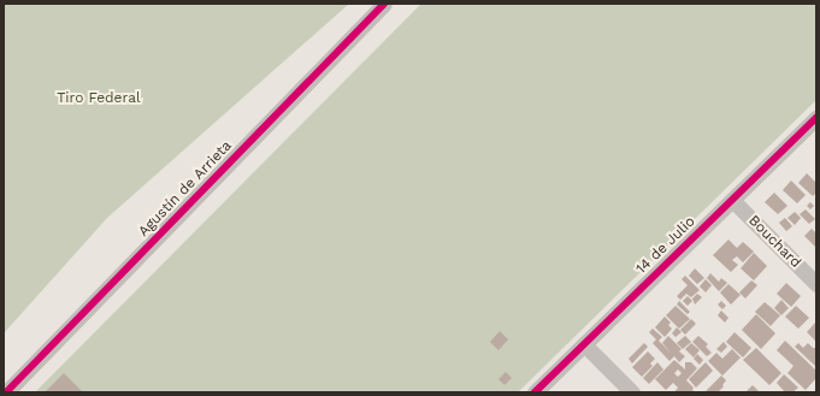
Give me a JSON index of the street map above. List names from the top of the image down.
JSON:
{
  "streets": {
    "street": ["Agustín de Arrieta", "Bouchard", "14 de Julio"]
  },
  "crossings": [
    ["Bouchard", "14 de Julio"]
  ],
  "parks": ["Tiro Federal"]
}
